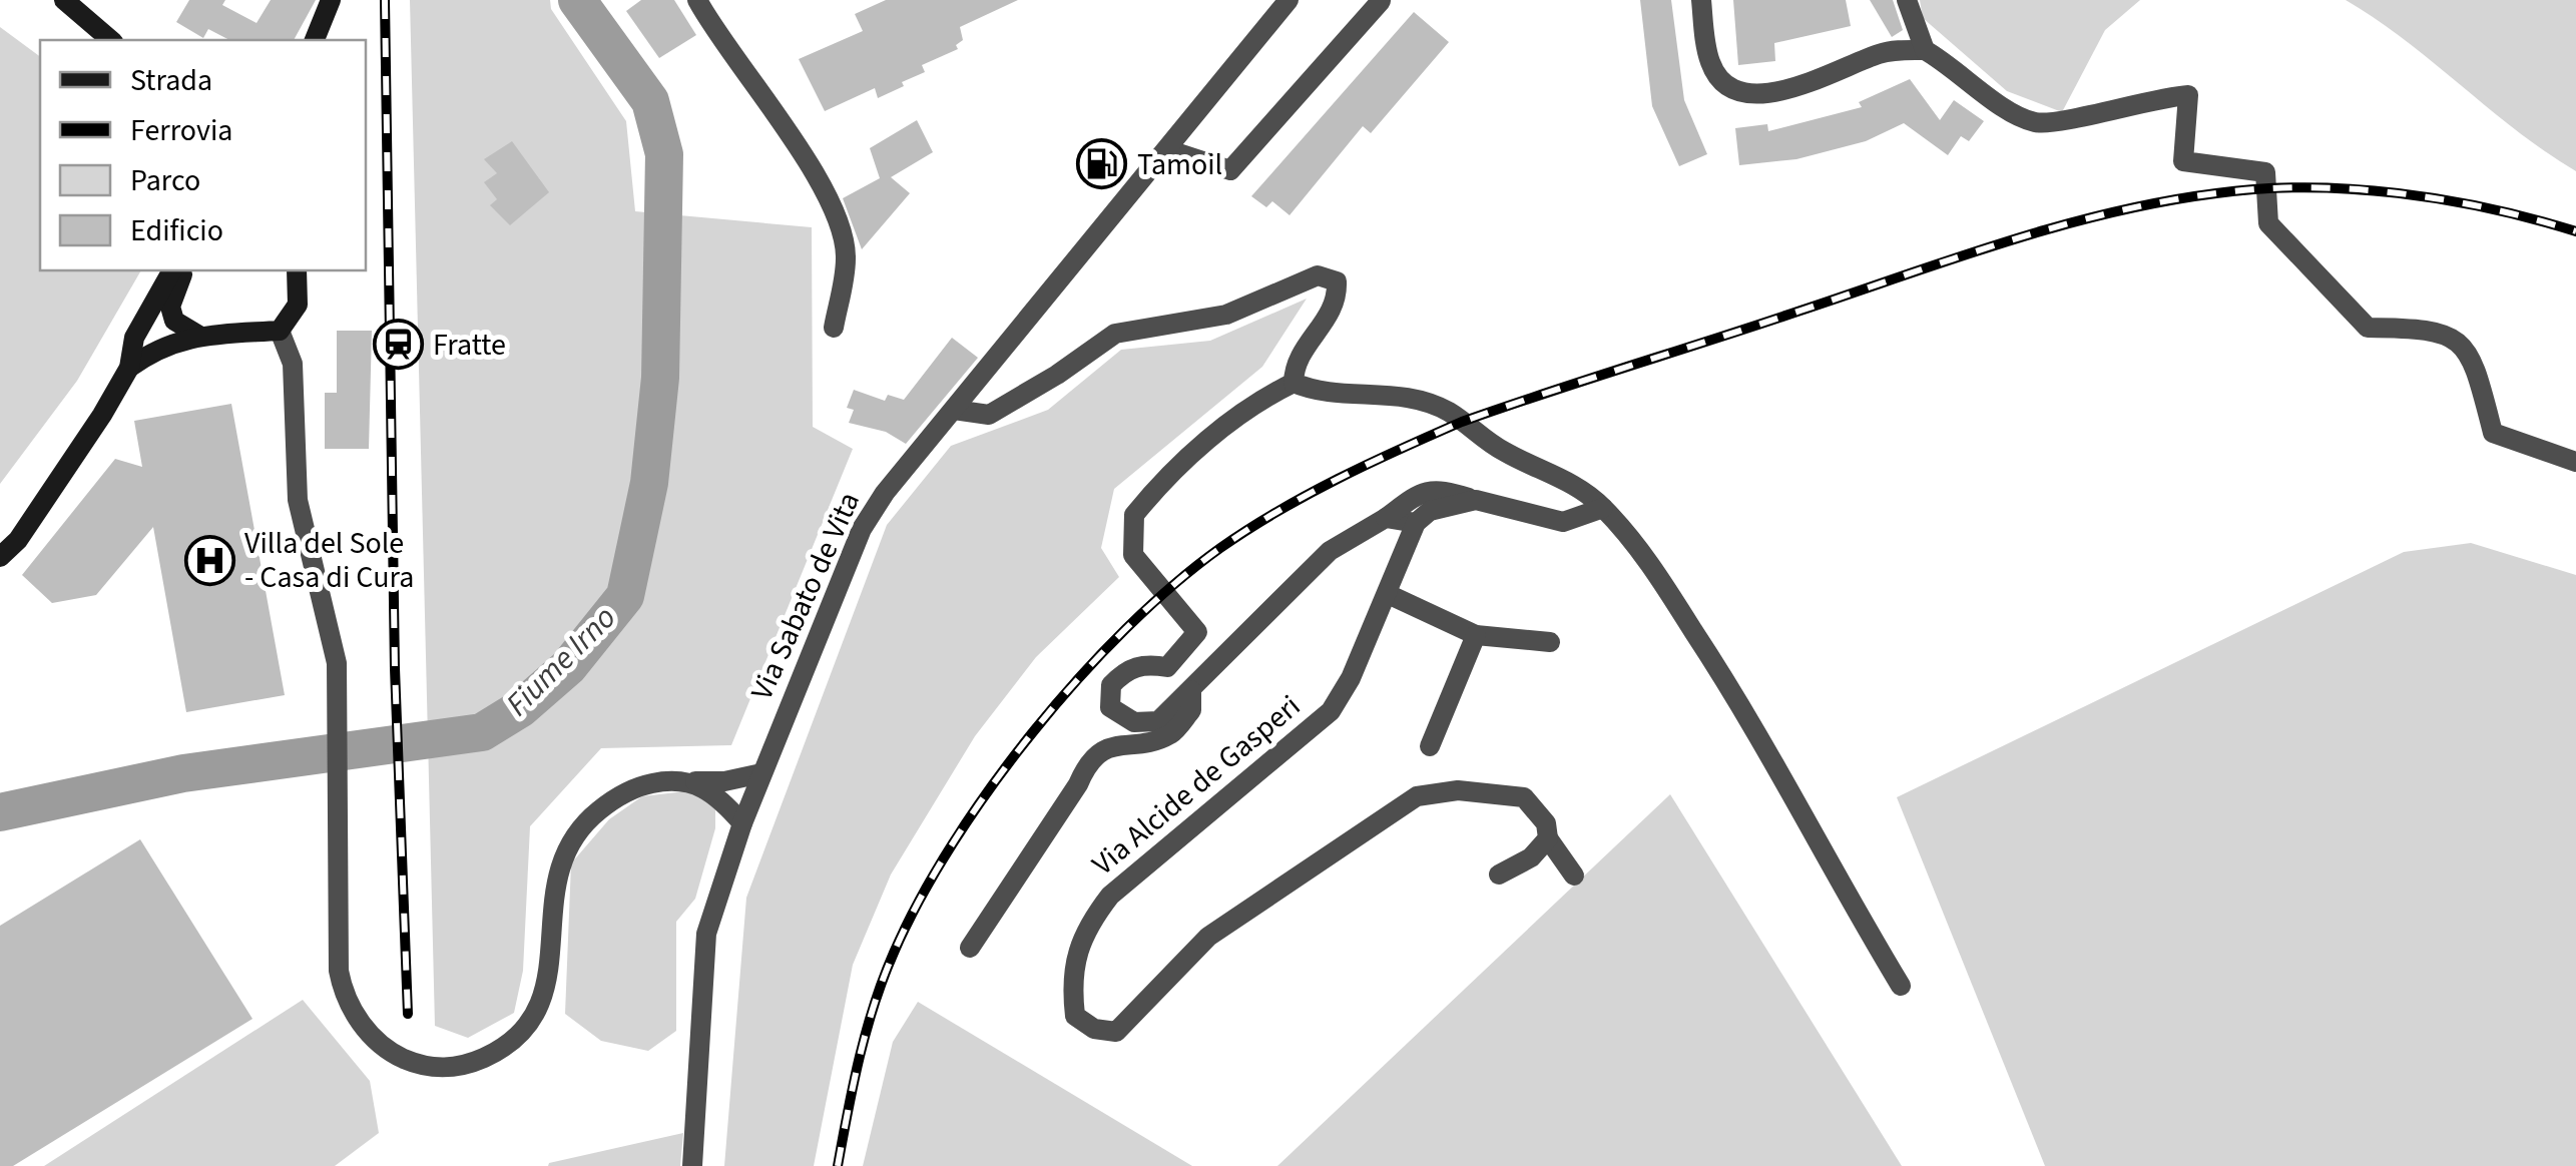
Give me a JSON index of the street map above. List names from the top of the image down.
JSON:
{
  "streets": {
    "street": ["Via Sabato de Vita", "Via Alcide de Gasperi"]
  },
  "water": ["Fiume Irno"],
  "places": {
    "fuel station": ["Tamoil"],
    "station": ["Fratte"],
    "hospital": ["Villa del Sole - Casa di Cura"]
  },
  "legend": [
    "Strada",
    "Ferrovia",
    "Parco",
    "Edificio"
  ]
}
